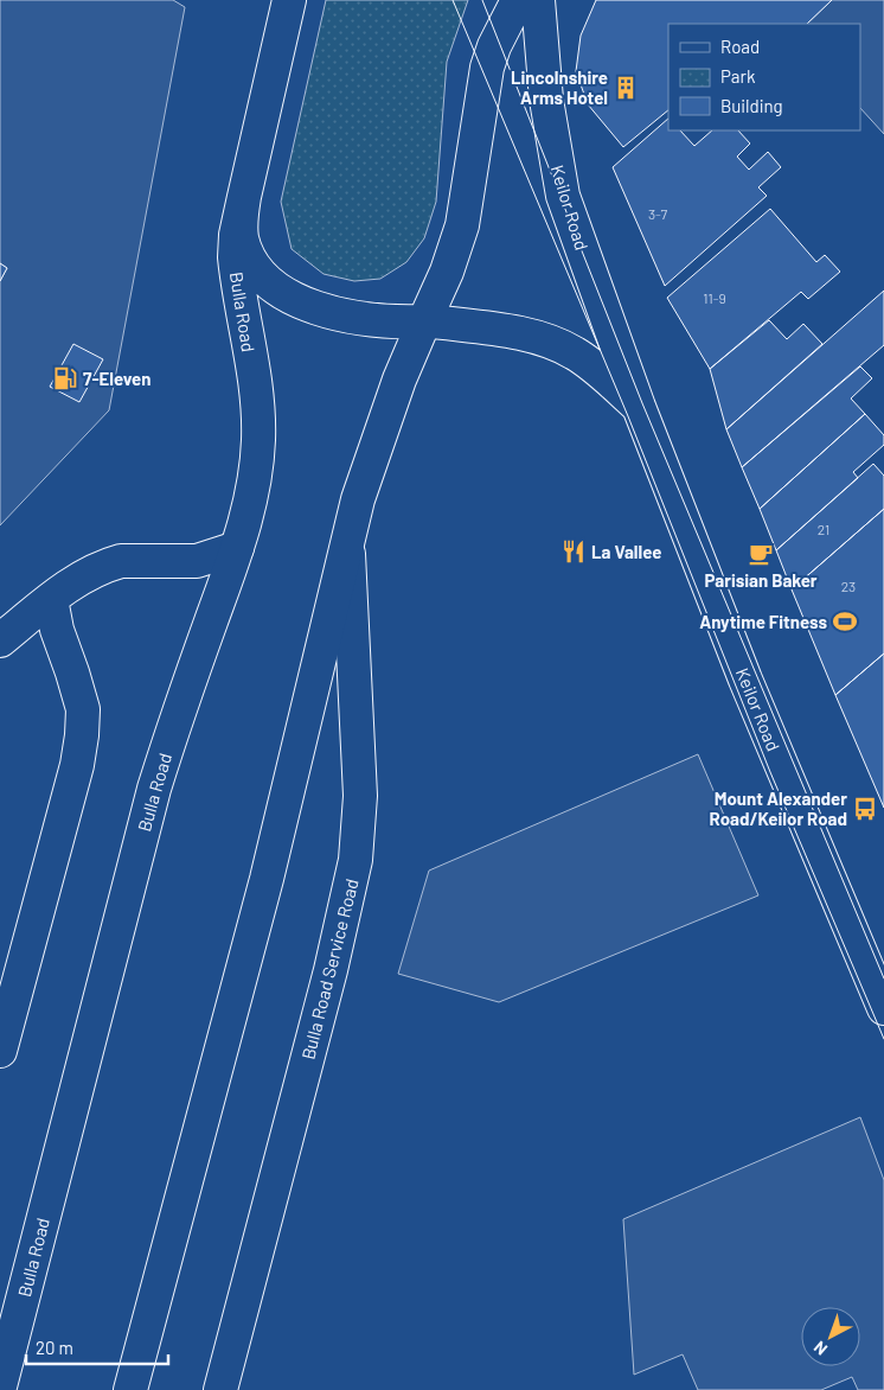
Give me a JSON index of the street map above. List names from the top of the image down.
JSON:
{
  "streets": {
    "main road": ["Keilor Road", "Bulla Road", "Bulla Road Service Road"]
  },
  "crossings": [
    ["Keilor Road", "Bulla Road"]
  ],
  "places": {
    "building": ["Lincolnshire Arms Hotel"],
    "fuel station": ["7-Eleven"],
    "restaurant": ["La Vallee"],
    "cafe": ["Parisian Baker"],
    "sports": ["Anytime Fitness"],
    "bus stop": ["Mount Alexander Road/Keilor Road"]
  },
  "house_numbers": [
    "3-7",
    "11-9",
    "21",
    "23"
  ],
  "legend": ["Road", "Park", "Building"],
  "scale_bar": "20 m",
  "north": "bottom left"
}
